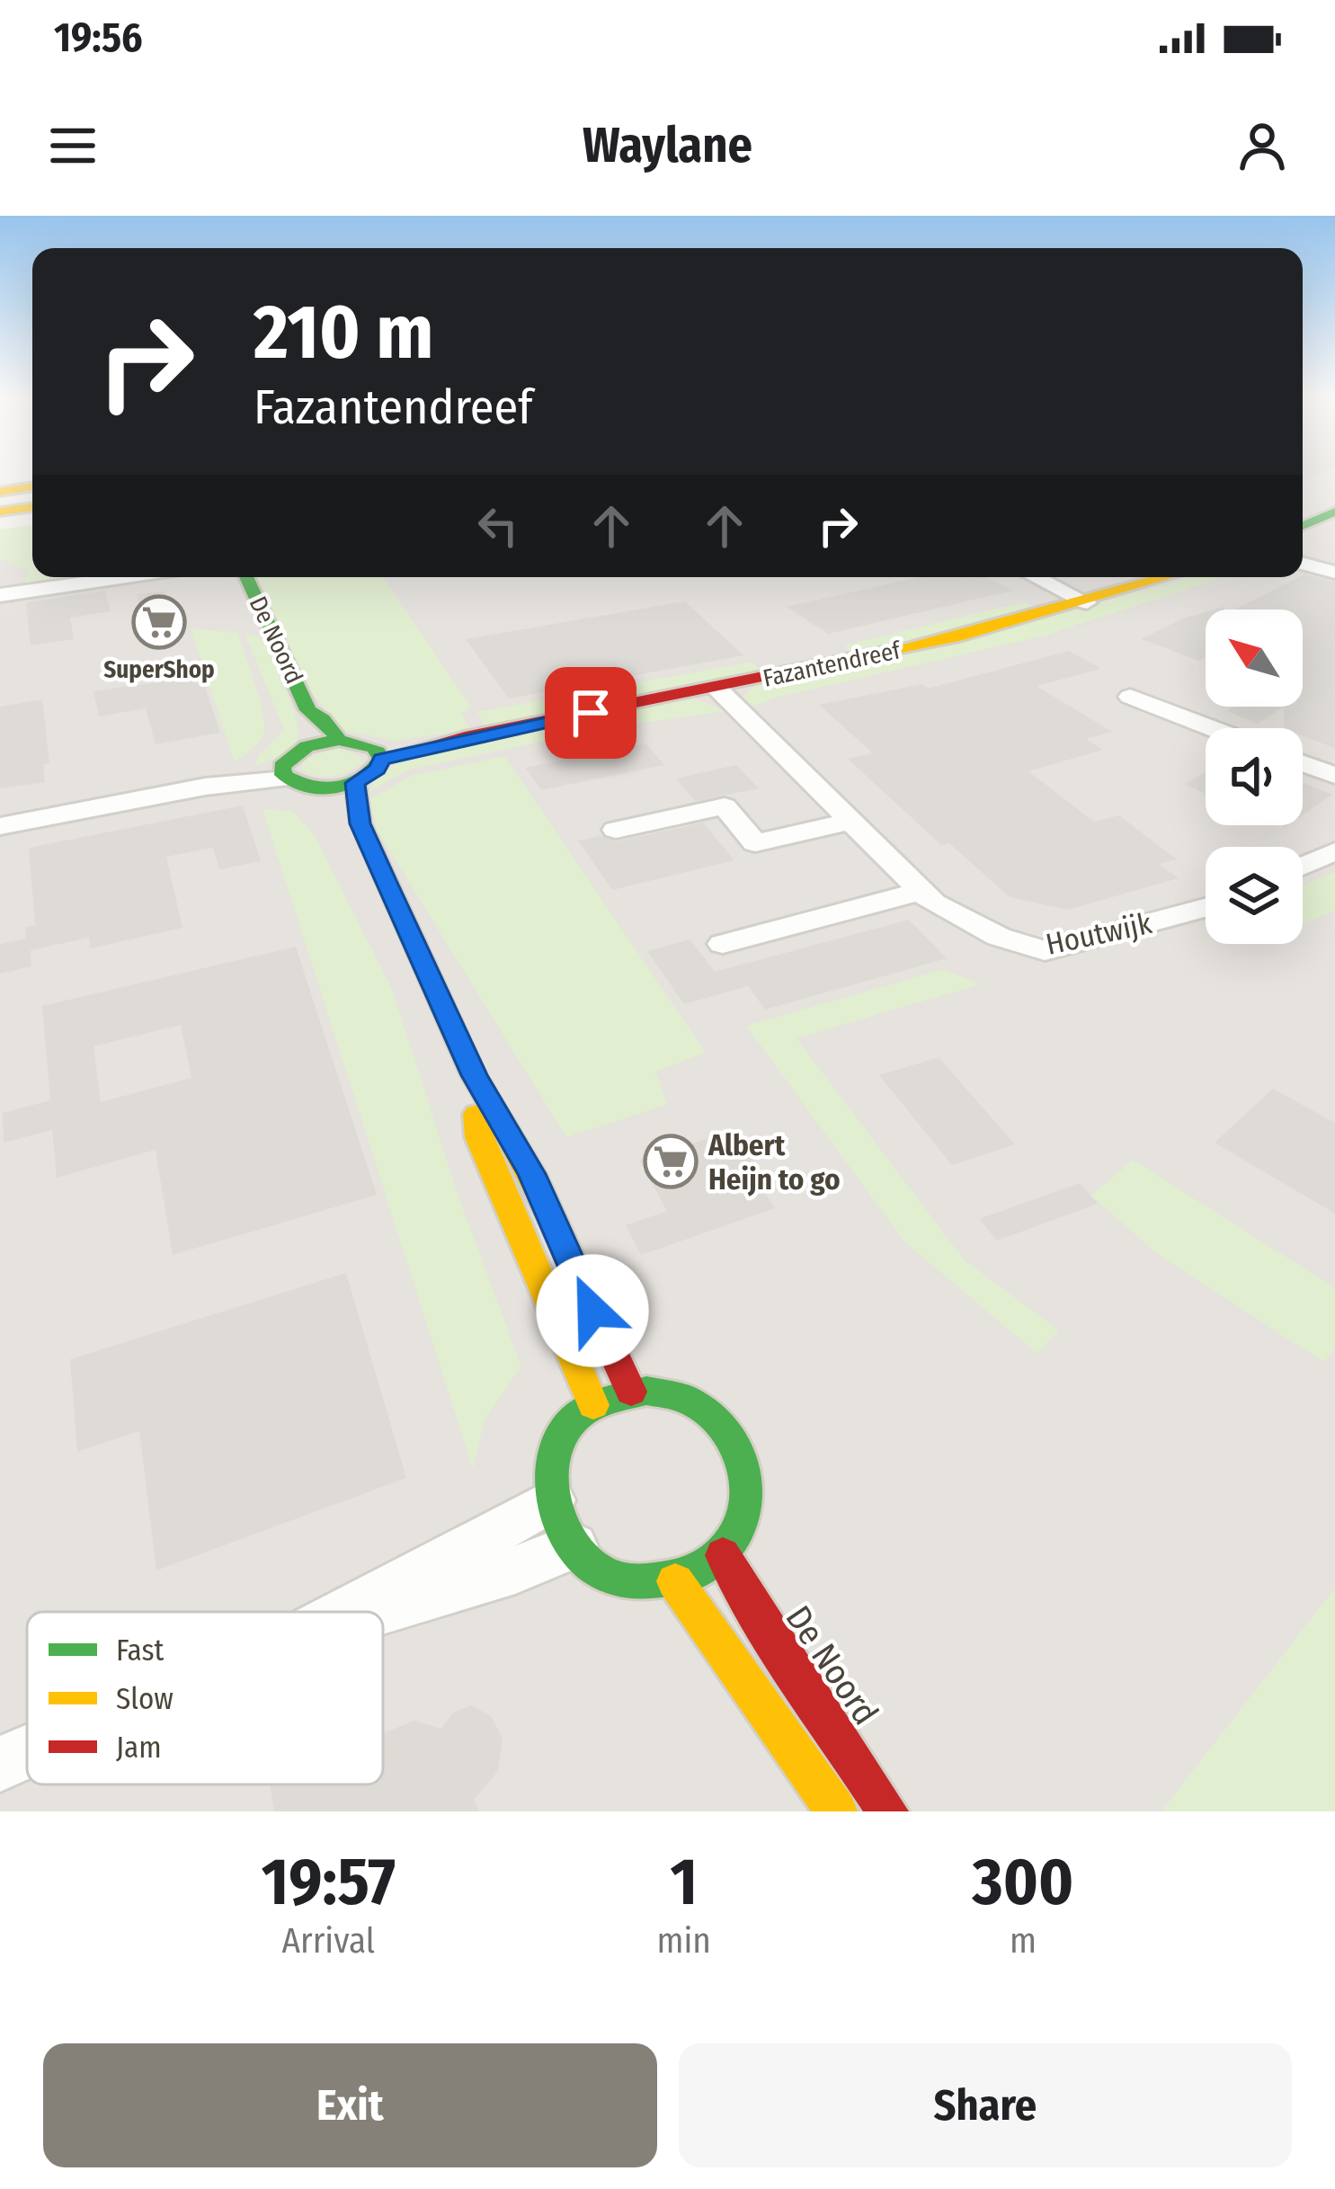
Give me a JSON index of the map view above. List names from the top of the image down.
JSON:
{
  "streets": {
    "main road": ["De Noord", "Fazantendreef"],
    "street": ["Houtwijk"]
  },
  "crossings": [
    ["Fazantendreef", "Houtwijk"]
  ],
  "places": {
    "supermarket": ["SuperShop", "Albert Heijn to go"]
  },
  "legend": ["Fast", "Slow", "Jam"],
  "north": "top left",
  "page": {
    "status": "19:56",
    "header": "Waylane",
    "turn": ["210 m", "Fazantendreef"],
    "eta": [
      "19:57",
      "Arrival",
      "1",
      "min",
      "300",
      "m"
    ],
    "buttons": ["Exit", "Share"]
  }
}
